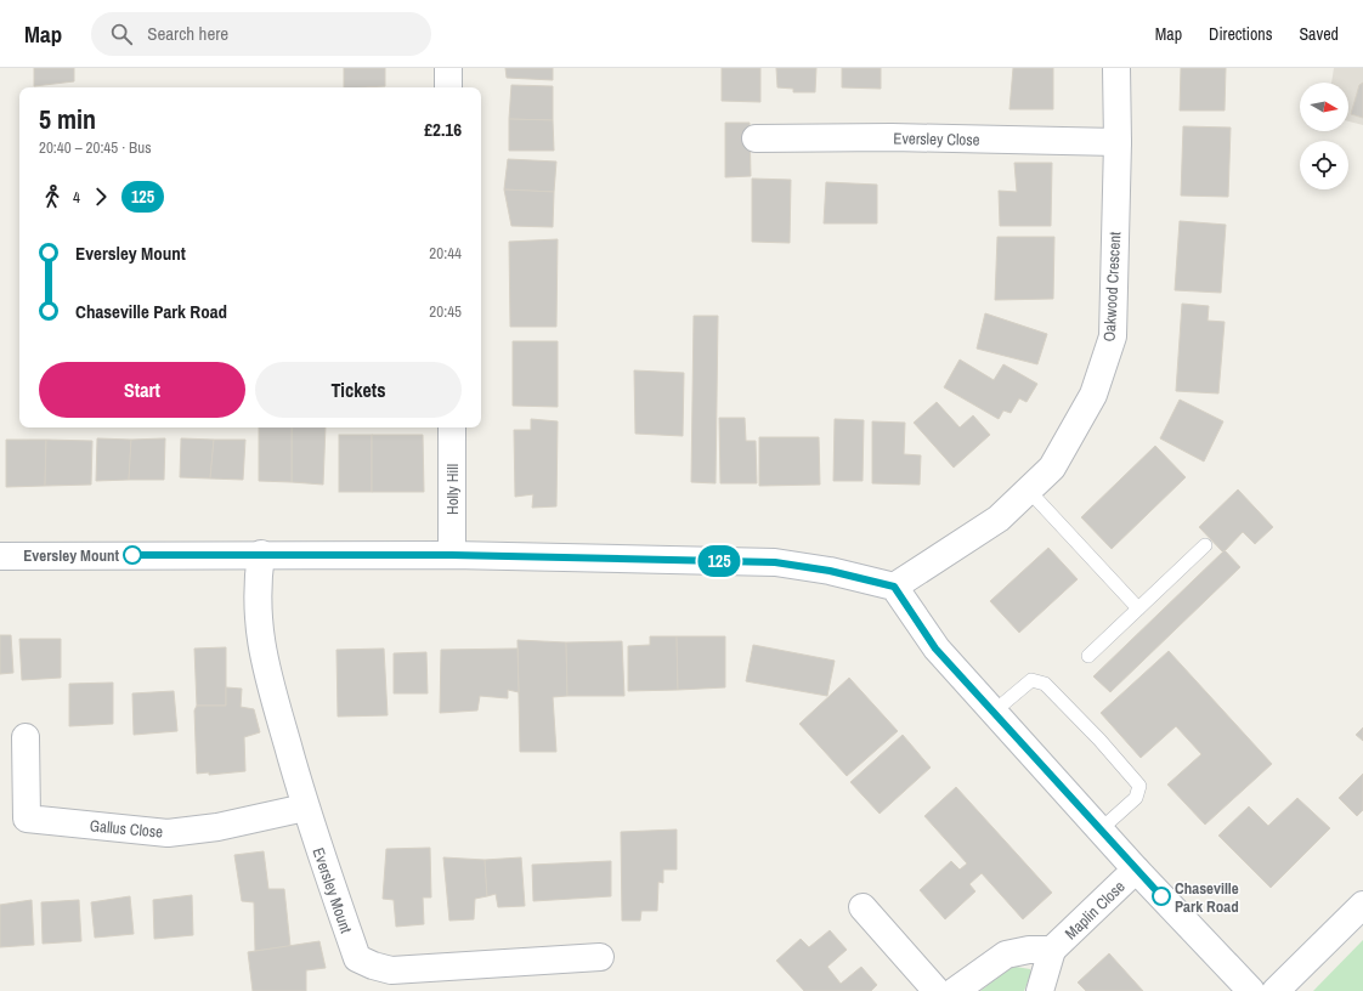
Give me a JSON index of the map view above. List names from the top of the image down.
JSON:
{
  "streets": {
    "street": [
      "Eversley Close",
      "Oakwood Crescent",
      "Holly Hill",
      "Gallus Close",
      "Eversley Mount",
      "Maplin Close"
    ]
  },
  "crossings": [
    ["Eversley Close", "Oakwood Crescent"],
    ["Gallus Close", "Eversley Mount"]
  ],
  "places": ["Eversley Mount", "Chaseville Park Road"],
  "lines": ["bus line 125"],
  "north": "right",
  "page": {
    "header": "Map",
    "search": "Search here",
    "nav": ["Map", "Directions", "Saved"],
    "on_map": "125",
    "heading": ["5 min", "20:40 – 20:45 · Bus", "£2.16"],
    "legs": ["4", "125"],
    "list": [
      {
        "name": "Eversley Mount",
        "value": "20:44"
      },
      {
        "name": "Chaseville Park Road",
        "value": "20:45"
      }
    ],
    "buttons": ["Start", "Tickets"]
  }
}
